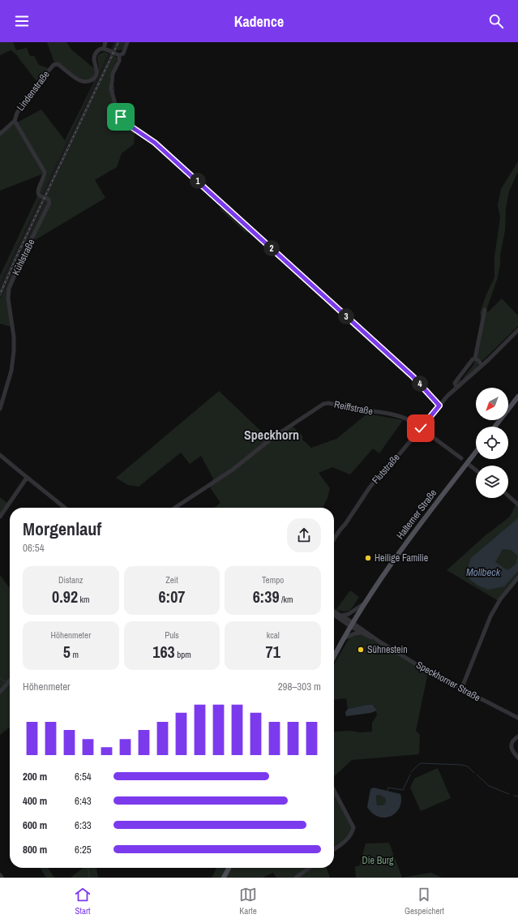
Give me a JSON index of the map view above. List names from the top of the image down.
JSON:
{
  "streets": {
    "main road": ["Halterner Straße"],
    "street": [
      "Lindenstraße",
      "Kühlstraße",
      "Reiffstraße",
      "Flutstraße",
      "Speckhorner Straße"
    ]
  },
  "crossings": [
    ["Lindenstraße", "Kühlstraße"],
    ["Reiffstraße", "Flutstraße"],
    ["Halterner Straße", "Speckhorner Straße"]
  ],
  "districts": ["Speckhorn"],
  "water": ["Mollbeck"],
  "parks": ["Die Burg"],
  "places": ["Heilige Familie", "Sühnestein"],
  "north": "bottom left",
  "page": {
    "header": "Kadence",
    "pins": [
      "1",
      "2",
      "3",
      "4"
    ],
    "heading": ["Morgenlauf", "06:54"],
    "stats": [
      ["Distanz", "0.92 km"],
      ["Zeit", "6:07"],
      ["Tempo", "6:39 /km"],
      ["Höhenmeter", "5 m"],
      ["Puls", "163 bpm"],
      ["kcal", "71"]
    ],
    "chart": ["Höhenmeter", "298–303 m"],
    "list": [
      {
        "name": "200 m",
        "note": "6:54"
      },
      {
        "name": "400 m",
        "note": "6:43"
      },
      {
        "name": "600 m",
        "note": "6:33"
      },
      {
        "name": "800 m",
        "note": "6:25"
      }
    ],
    "tabs": ["Start", "Karte", "Gespeichert"]
  }
}
